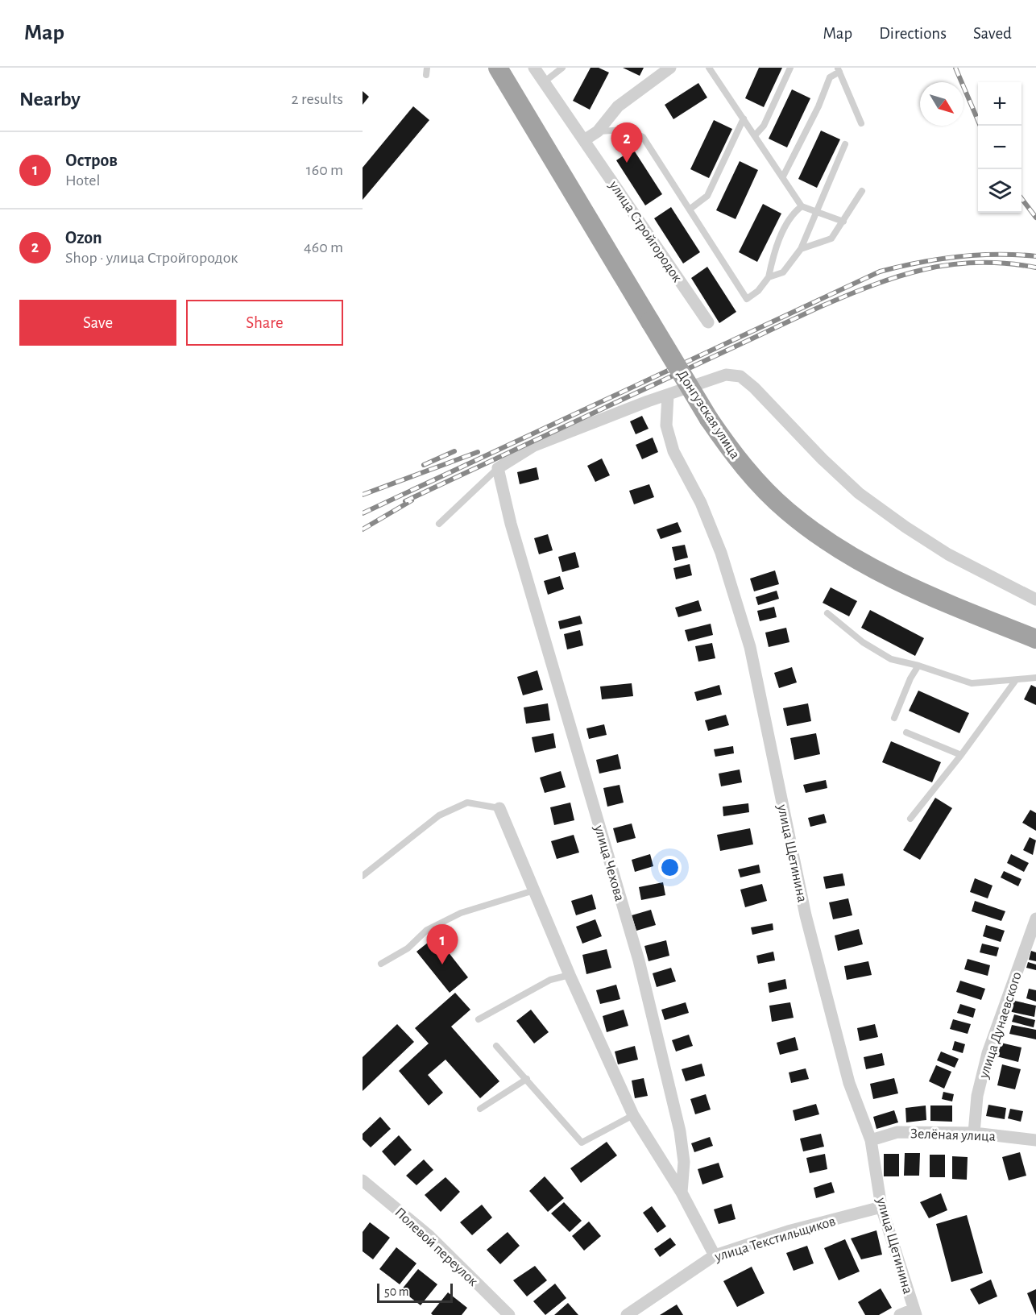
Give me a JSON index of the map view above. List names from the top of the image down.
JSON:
{
  "streets": {
    "highway": ["Донгузская улица"],
    "street": [
      "улица Стройгородок",
      "улица Щетинина",
      "улица Чехова",
      "улица Дунаевского",
      "Зелёная улица",
      "улица Текстильщиков",
      "Полевой переулок"
    ]
  },
  "crossings": [
    ["улица Щетинина", "Зелёная улица"],
    ["улица Щетинина", "улица Текстильщиков"],
    ["улица Дунаевского", "Зелёная улица"]
  ],
  "scale_bar": "50 m",
  "north": "bottom right",
  "page": {
    "header": "Map",
    "nav": ["Map", "Directions", "Saved"],
    "heading": ["Nearby", "2 results"],
    "map_buttons": ["+", "−"],
    "pins": ["2", "1"],
    "list": [
      {
        "mark": "1",
        "name": "Остров",
        "note": "Hotel",
        "value": "160 m"
      },
      {
        "mark": "2",
        "name": "Ozon",
        "note": "Shop · улица Стройгородок",
        "value": "460 m"
      }
    ],
    "buttons": ["Save", "Share"],
    "scale": "50 m"
  }
}
